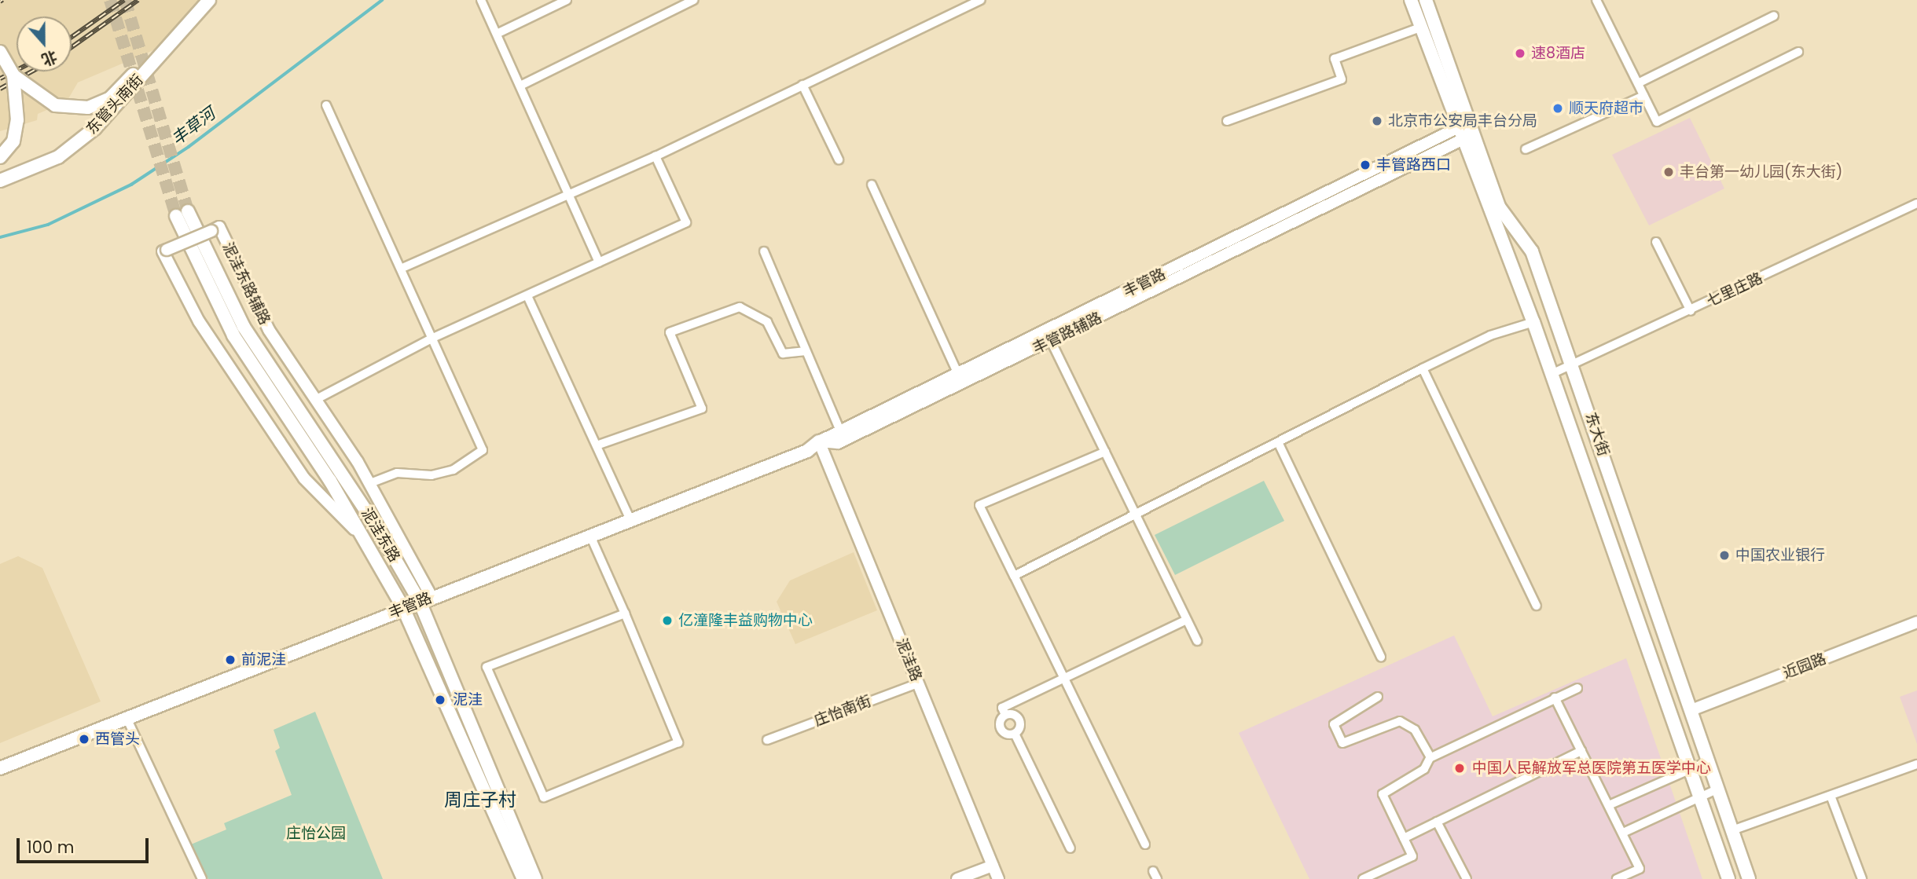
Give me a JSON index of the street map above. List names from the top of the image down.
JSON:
{
  "streets": {
    "main road": [
      "东管头南街",
      "丰管路",
      "东大街",
      "泥洼东路"
    ],
    "street": [
      "泥洼东路辅路",
      "七里庄路",
      "丰管路辅路",
      "泥洼路",
      "近园路",
      "庄怡南街"
    ]
  },
  "crossings": [
    ["丰管路", "泥洼东路辅路"],
    ["丰管路", "丰管路辅路"],
    ["丰管路", "东大街"],
    ["丰管路", "泥洼东路"],
    ["丰管路", "泥洼路"],
    ["泥洼东路辅路", "泥洼东路"],
    ["七里庄路", "东大街"],
    ["丰管路辅路", "东大街"],
    ["丰管路辅路", "泥洼路"],
    ["东大街", "近园路"],
    ["泥洼路", "庄怡南街"]
  ],
  "districts": ["周庄子村"],
  "water": ["丰草河"],
  "parks": ["庄怡公园"],
  "places": [
    "速8酒店",
    "顺天府超市",
    "北京市公安局丰台分局",
    "丰管路西口",
    "丰台第一幼儿园(东大街)",
    "中国农业银行",
    "亿潼隆丰益购物中心",
    "前泥洼",
    "泥洼",
    "西管头",
    "中国人民解放军总医院第五医学中心"
  ],
  "scale_bar": "100 m",
  "north": "bottom"
}
